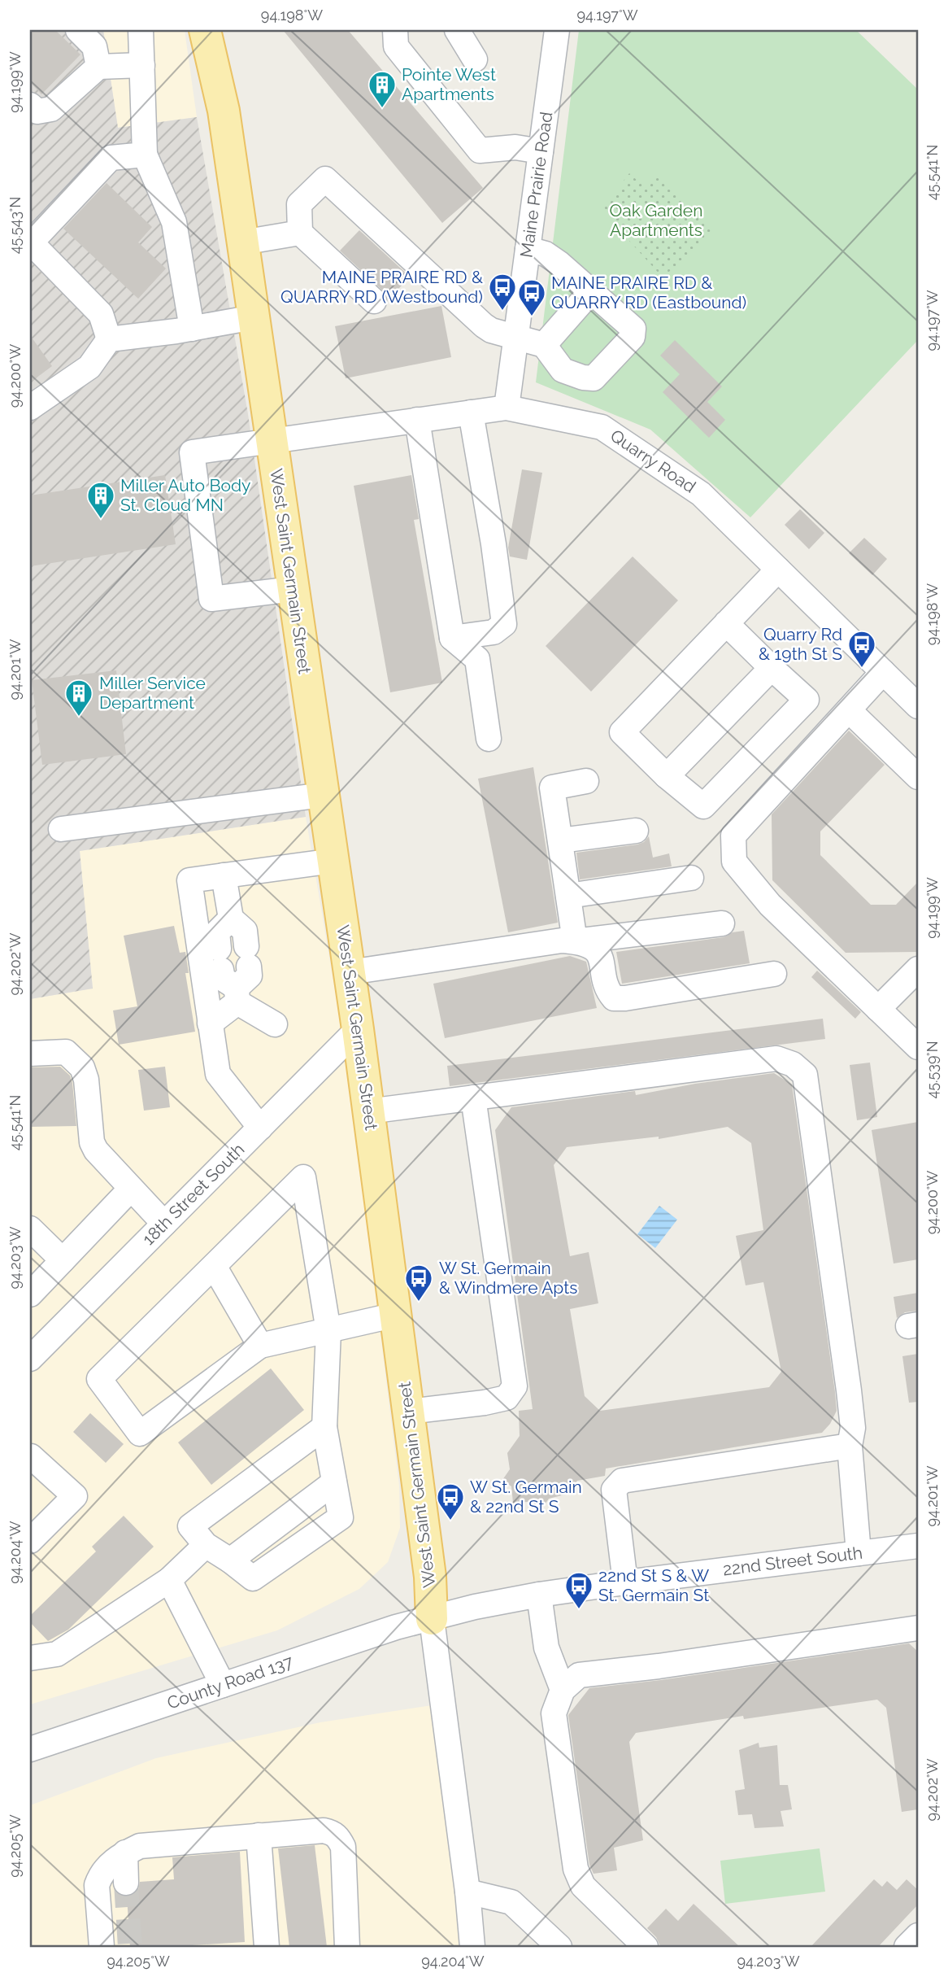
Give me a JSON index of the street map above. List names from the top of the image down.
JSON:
{
  "streets": {
    "main road": ["West Saint Germain Street"],
    "street": [
      "Maine Prairie Road",
      "Quarry Road",
      "18th Street South",
      "22nd Street South",
      "County Road 137"
    ]
  },
  "crossings": [
    ["Maine Prairie Road", "Quarry Road"],
    ["Quarry Road", "West Saint Germain Street"],
    ["West Saint Germain Street", "18th Street South"],
    ["West Saint Germain Street", "22nd Street South"],
    ["West Saint Germain Street", "County Road 137"],
    ["22nd Street South", "County Road 137"]
  ],
  "parks": ["Oak Garden Apartments"],
  "places": {
    "building": ["Pointe West Apartments", "Miller Auto Body St. Cloud MN", "Miller Service Department"],
    "bus stop": [
      "MAINE PRAIRE RD & QUARRY RD (Westbound)",
      "MAINE PRAIRE RD & QUARRY RD (Eastbound)",
      "Quarry Rd & 19th St S",
      "W St. Germain & Windmere Apts",
      "W St. Germain & 22nd St S",
      "22nd St S & W St. Germain St"
    ]
  },
  "coordinates": [
    "94.198°W",
    "94.197°W",
    "94.199°W",
    "45.541°N",
    "45.543°N",
    "94.200°W",
    "94.201°W",
    "94.202°W",
    "45.539°N",
    "94.203°W",
    "94.204°W",
    "94.205°W"
  ]
}
